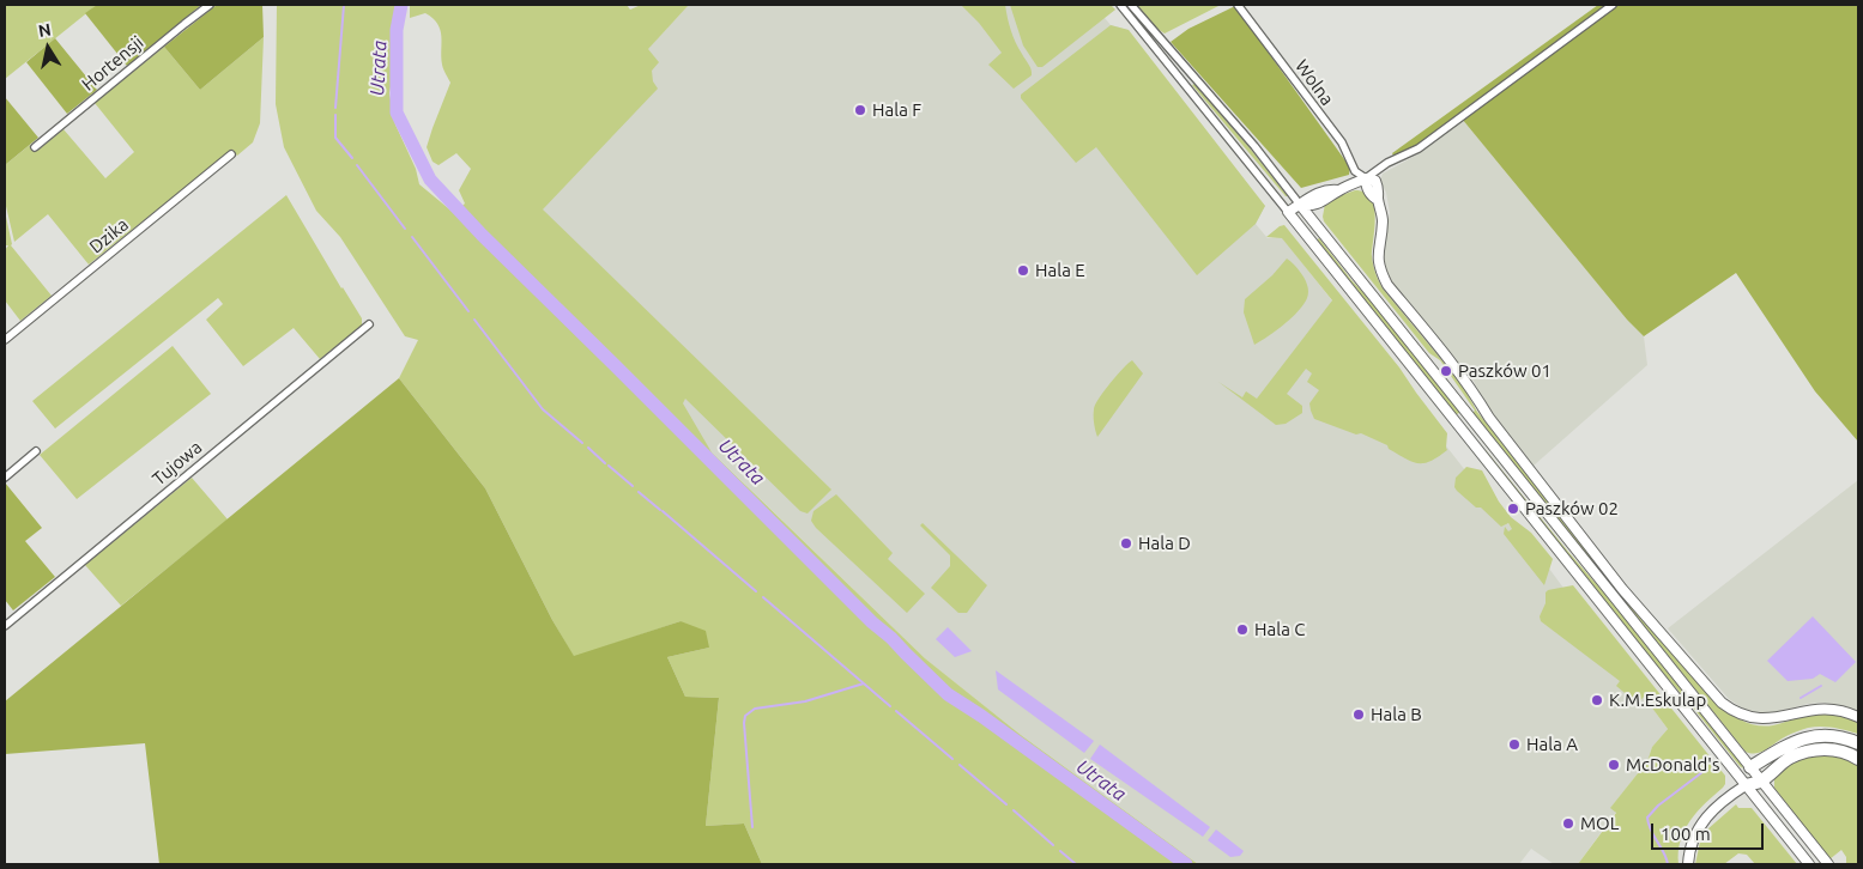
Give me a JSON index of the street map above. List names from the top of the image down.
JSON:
{
  "streets": {
    "street": [
      "Hortensji",
      "Wolna",
      "Dzika",
      "Tujowa"
    ]
  },
  "water": ["Utrata"],
  "places": [
    "Hala F",
    "Hala E",
    "Paszków 01",
    "Paszków 02",
    "Hala D",
    "Hala C",
    "K.M.Eskulap",
    "Hala B",
    "Hala A",
    "McDonald's",
    "MOL"
  ],
  "scale_bar": "100 m",
  "north": "top"
}
